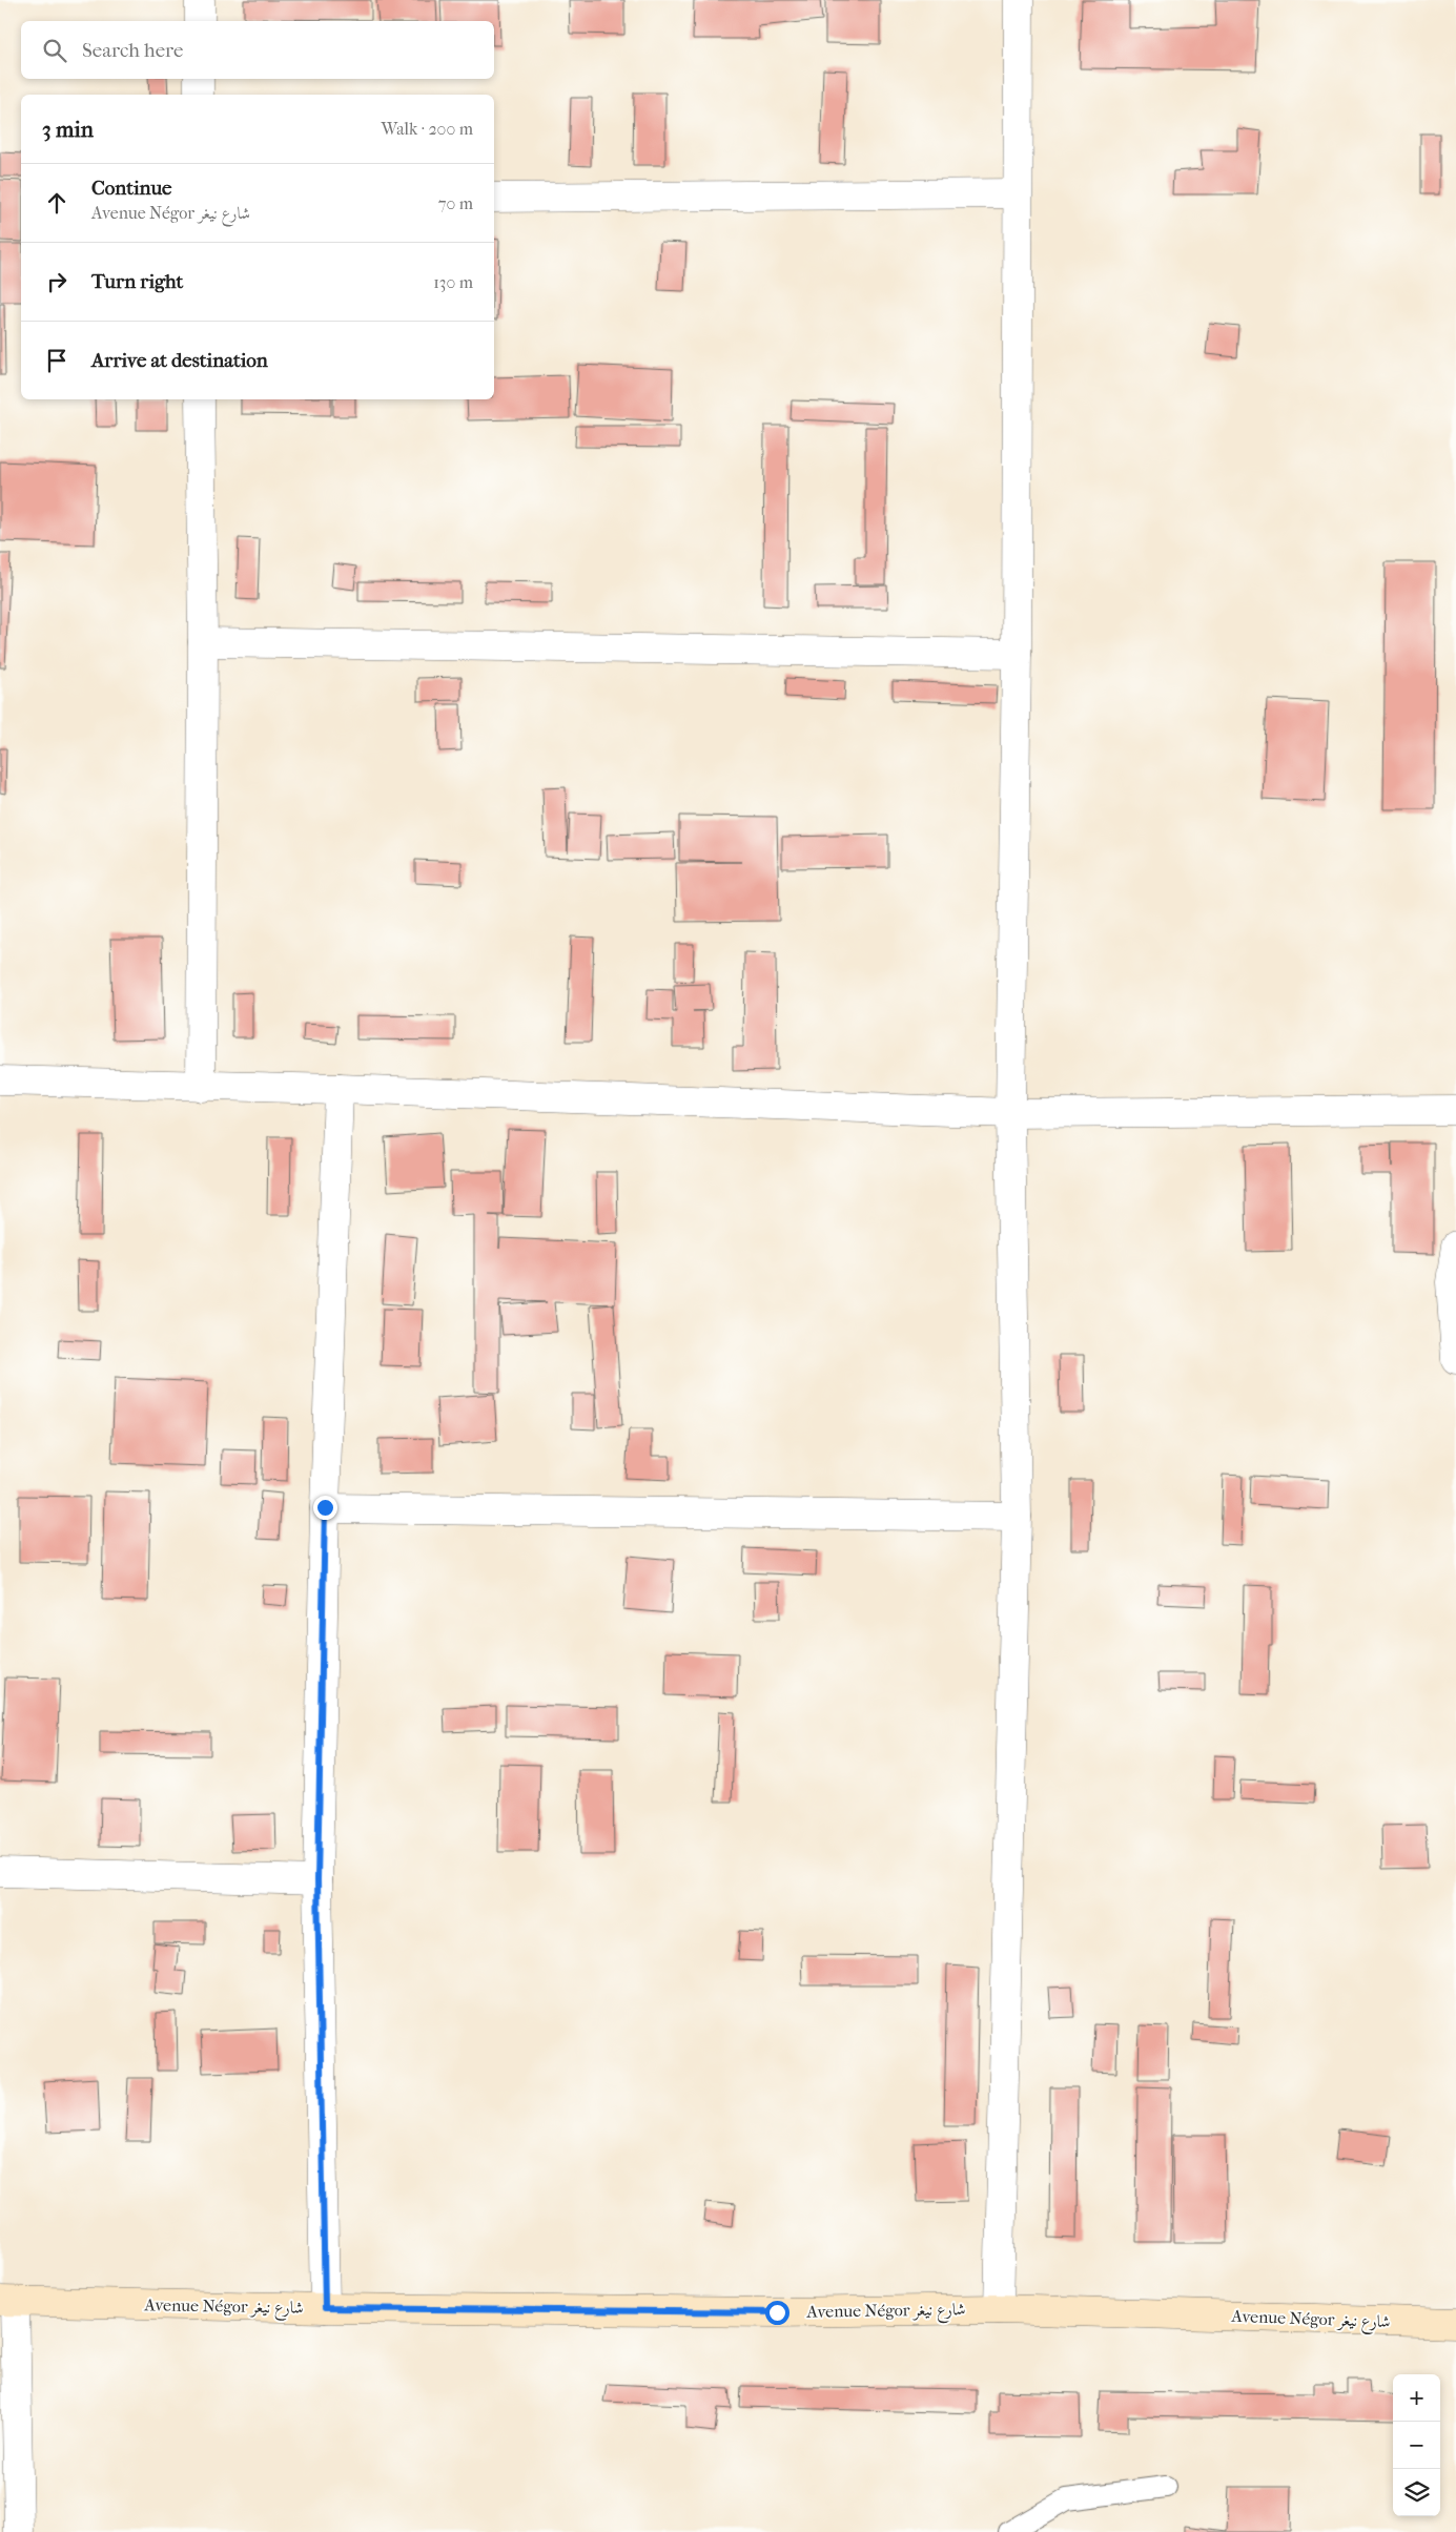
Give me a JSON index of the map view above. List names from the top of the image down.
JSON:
{
  "streets": {
    "main road": ["Avenue Négor شارع نيغر"]
  },
  "page": {
    "search": "Search here",
    "heading": ["3 min", "Walk · 200 m"],
    "list": [
      ["Continue", "Avenue Négor شارع نيغر", "70 m"],
      ["Turn right", "130 m"],
      "Arrive at destination"
    ],
    "map_buttons": ["+", "−"]
  }
}
